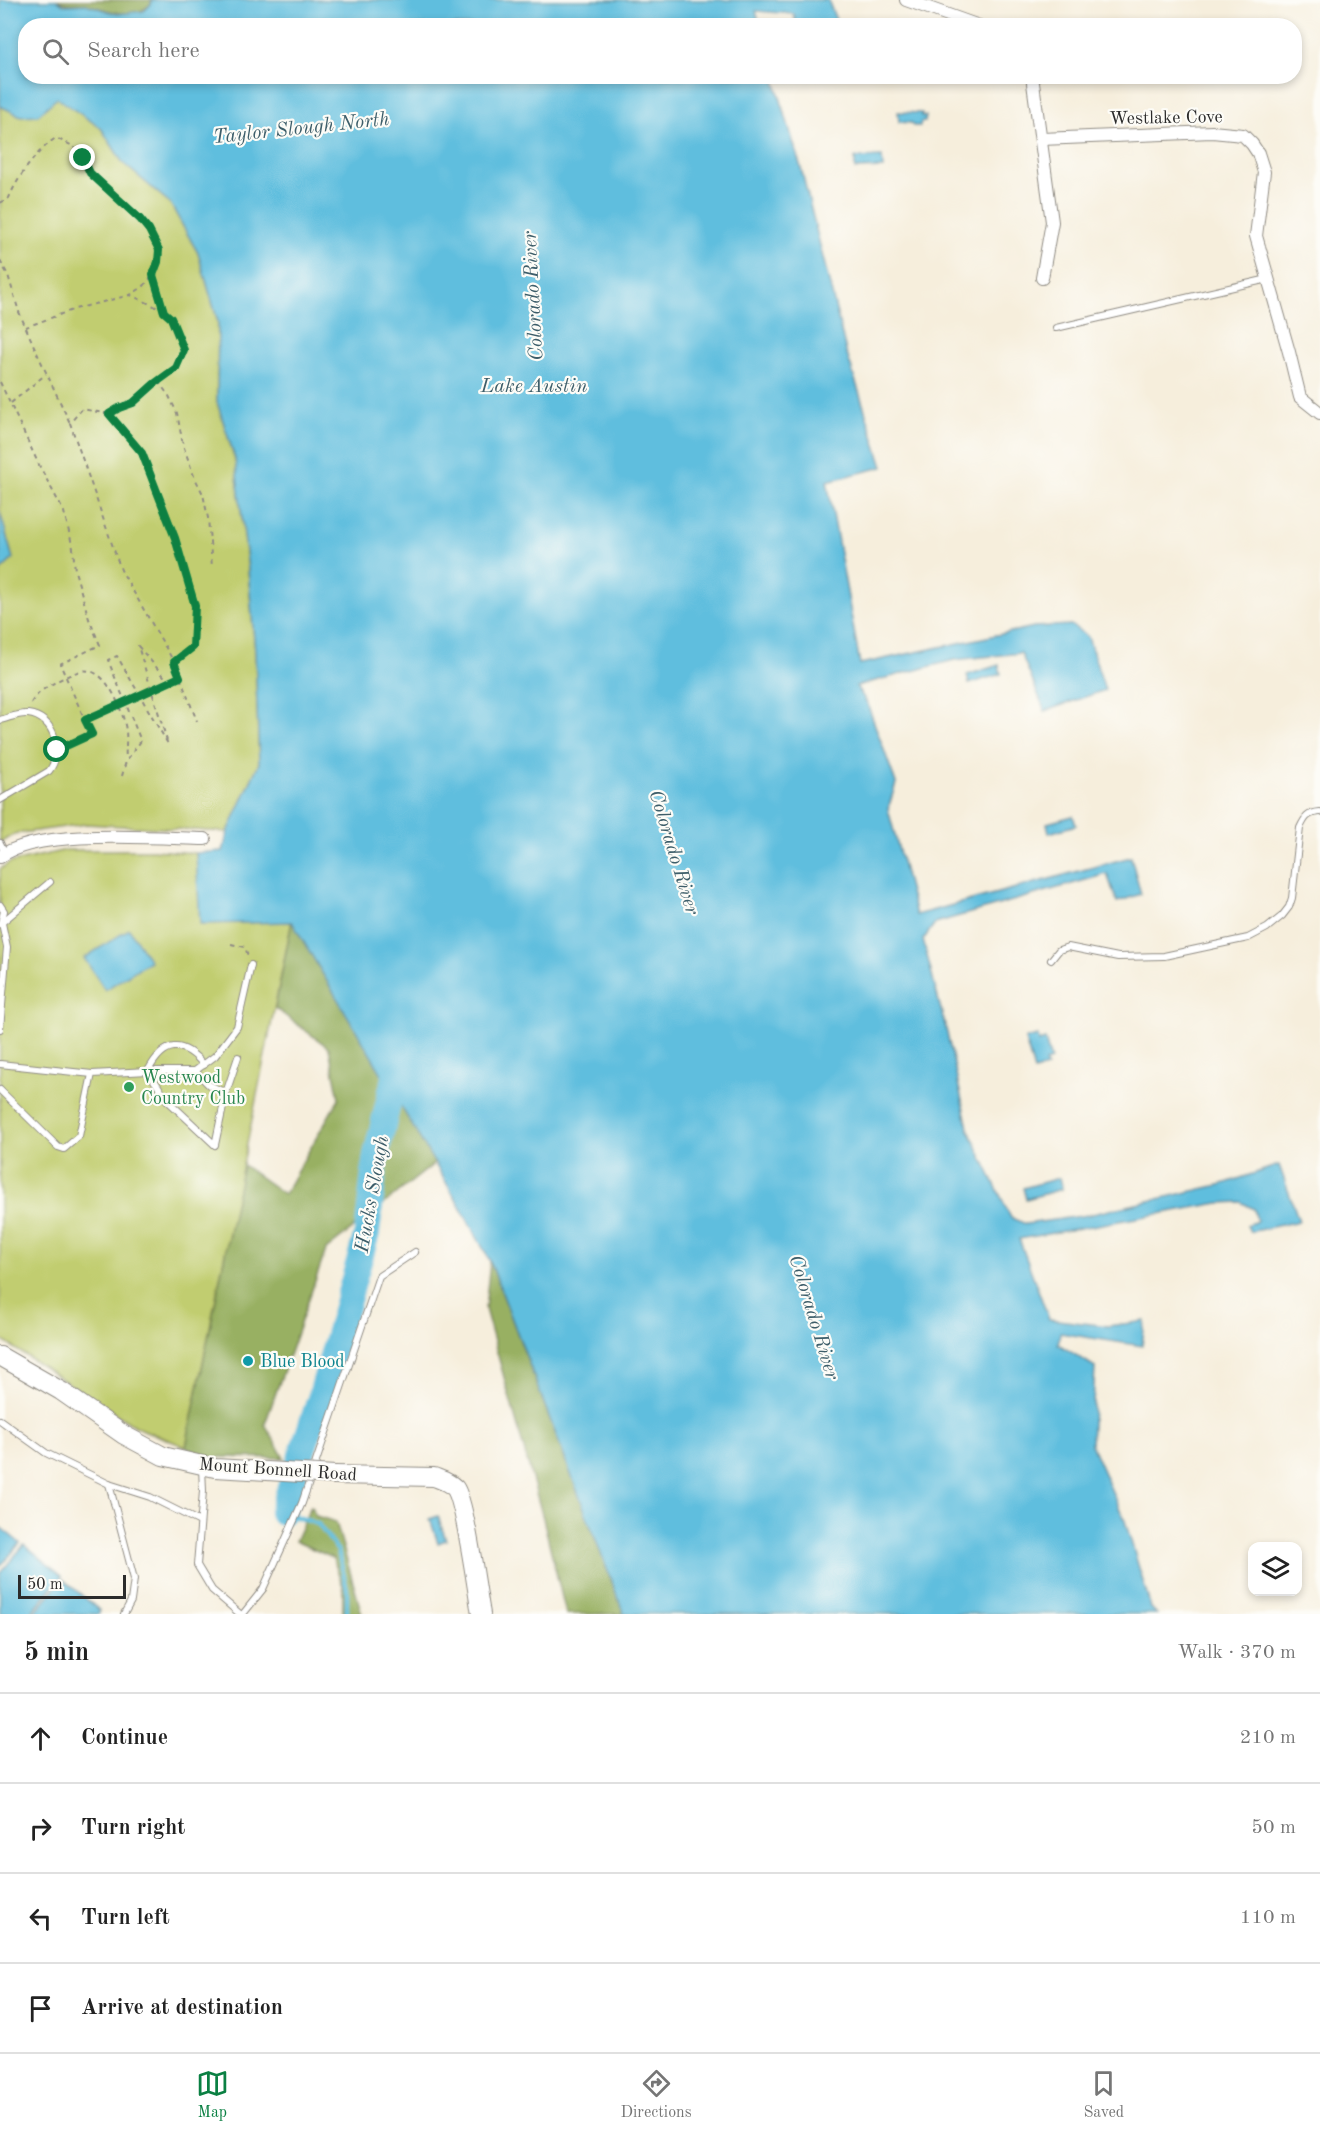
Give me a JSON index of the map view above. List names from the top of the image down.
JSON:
{
  "streets": {
    "street": ["Westlake Cove", "Mount Bonnell Road"]
  },
  "water": [
    "Taylor Slough North",
    "Colorado River",
    "Lake Austin",
    "Hucks Slough"
  ],
  "places": ["Westwood Country Club", "Blue Blood"],
  "scale_bar": "50 m",
  "page": {
    "search": "Search here",
    "scale": "50 m",
    "heading": ["5 min", "Walk · 370 m"],
    "list": [
      ["Continue", "210 m"],
      ["Turn right", "50 m"],
      ["Turn left", "110 m"],
      "Arrive at destination"
    ],
    "nav": ["Map", "Directions", "Saved"]
  }
}
